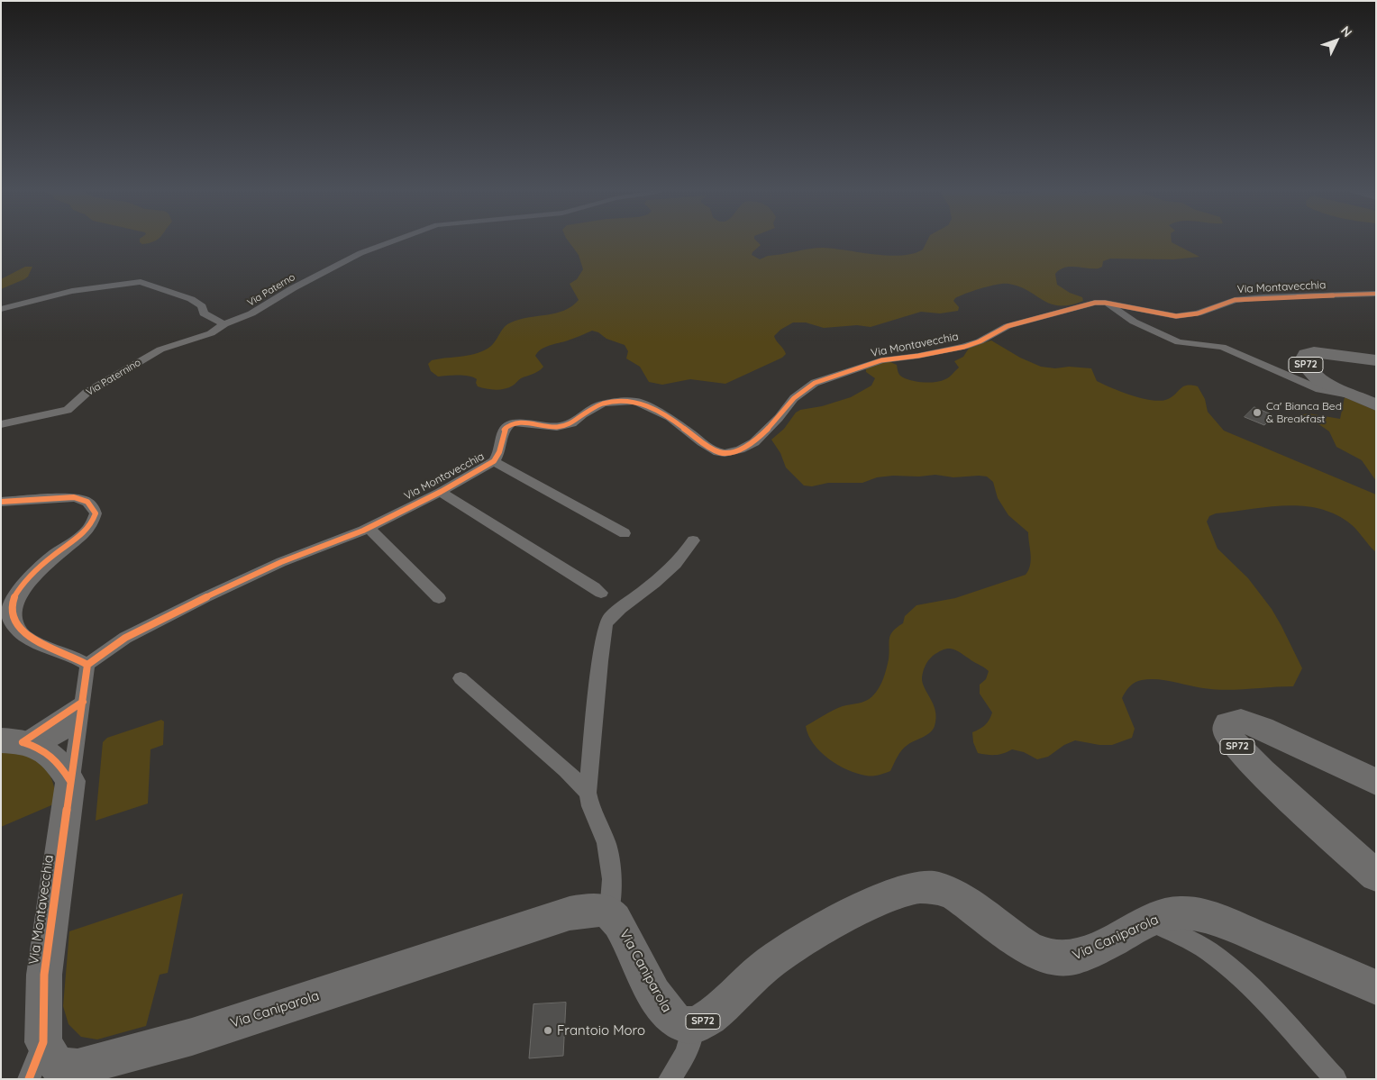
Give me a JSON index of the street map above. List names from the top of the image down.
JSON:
{
  "streets": {
    "main road": ["Via Montavecchia", "SP72", "Via Caniparola"],
    "street": ["Via Paterno", "Via Paternino"]
  },
  "crossings": [
    ["Via Montavecchia", "Via Caniparola"],
    ["Via Paterno", "Via Paternino"]
  ],
  "places": ["Ca' Bianca Bed & Breakfast", "Frantoio Moro"],
  "north": "top right"
}
